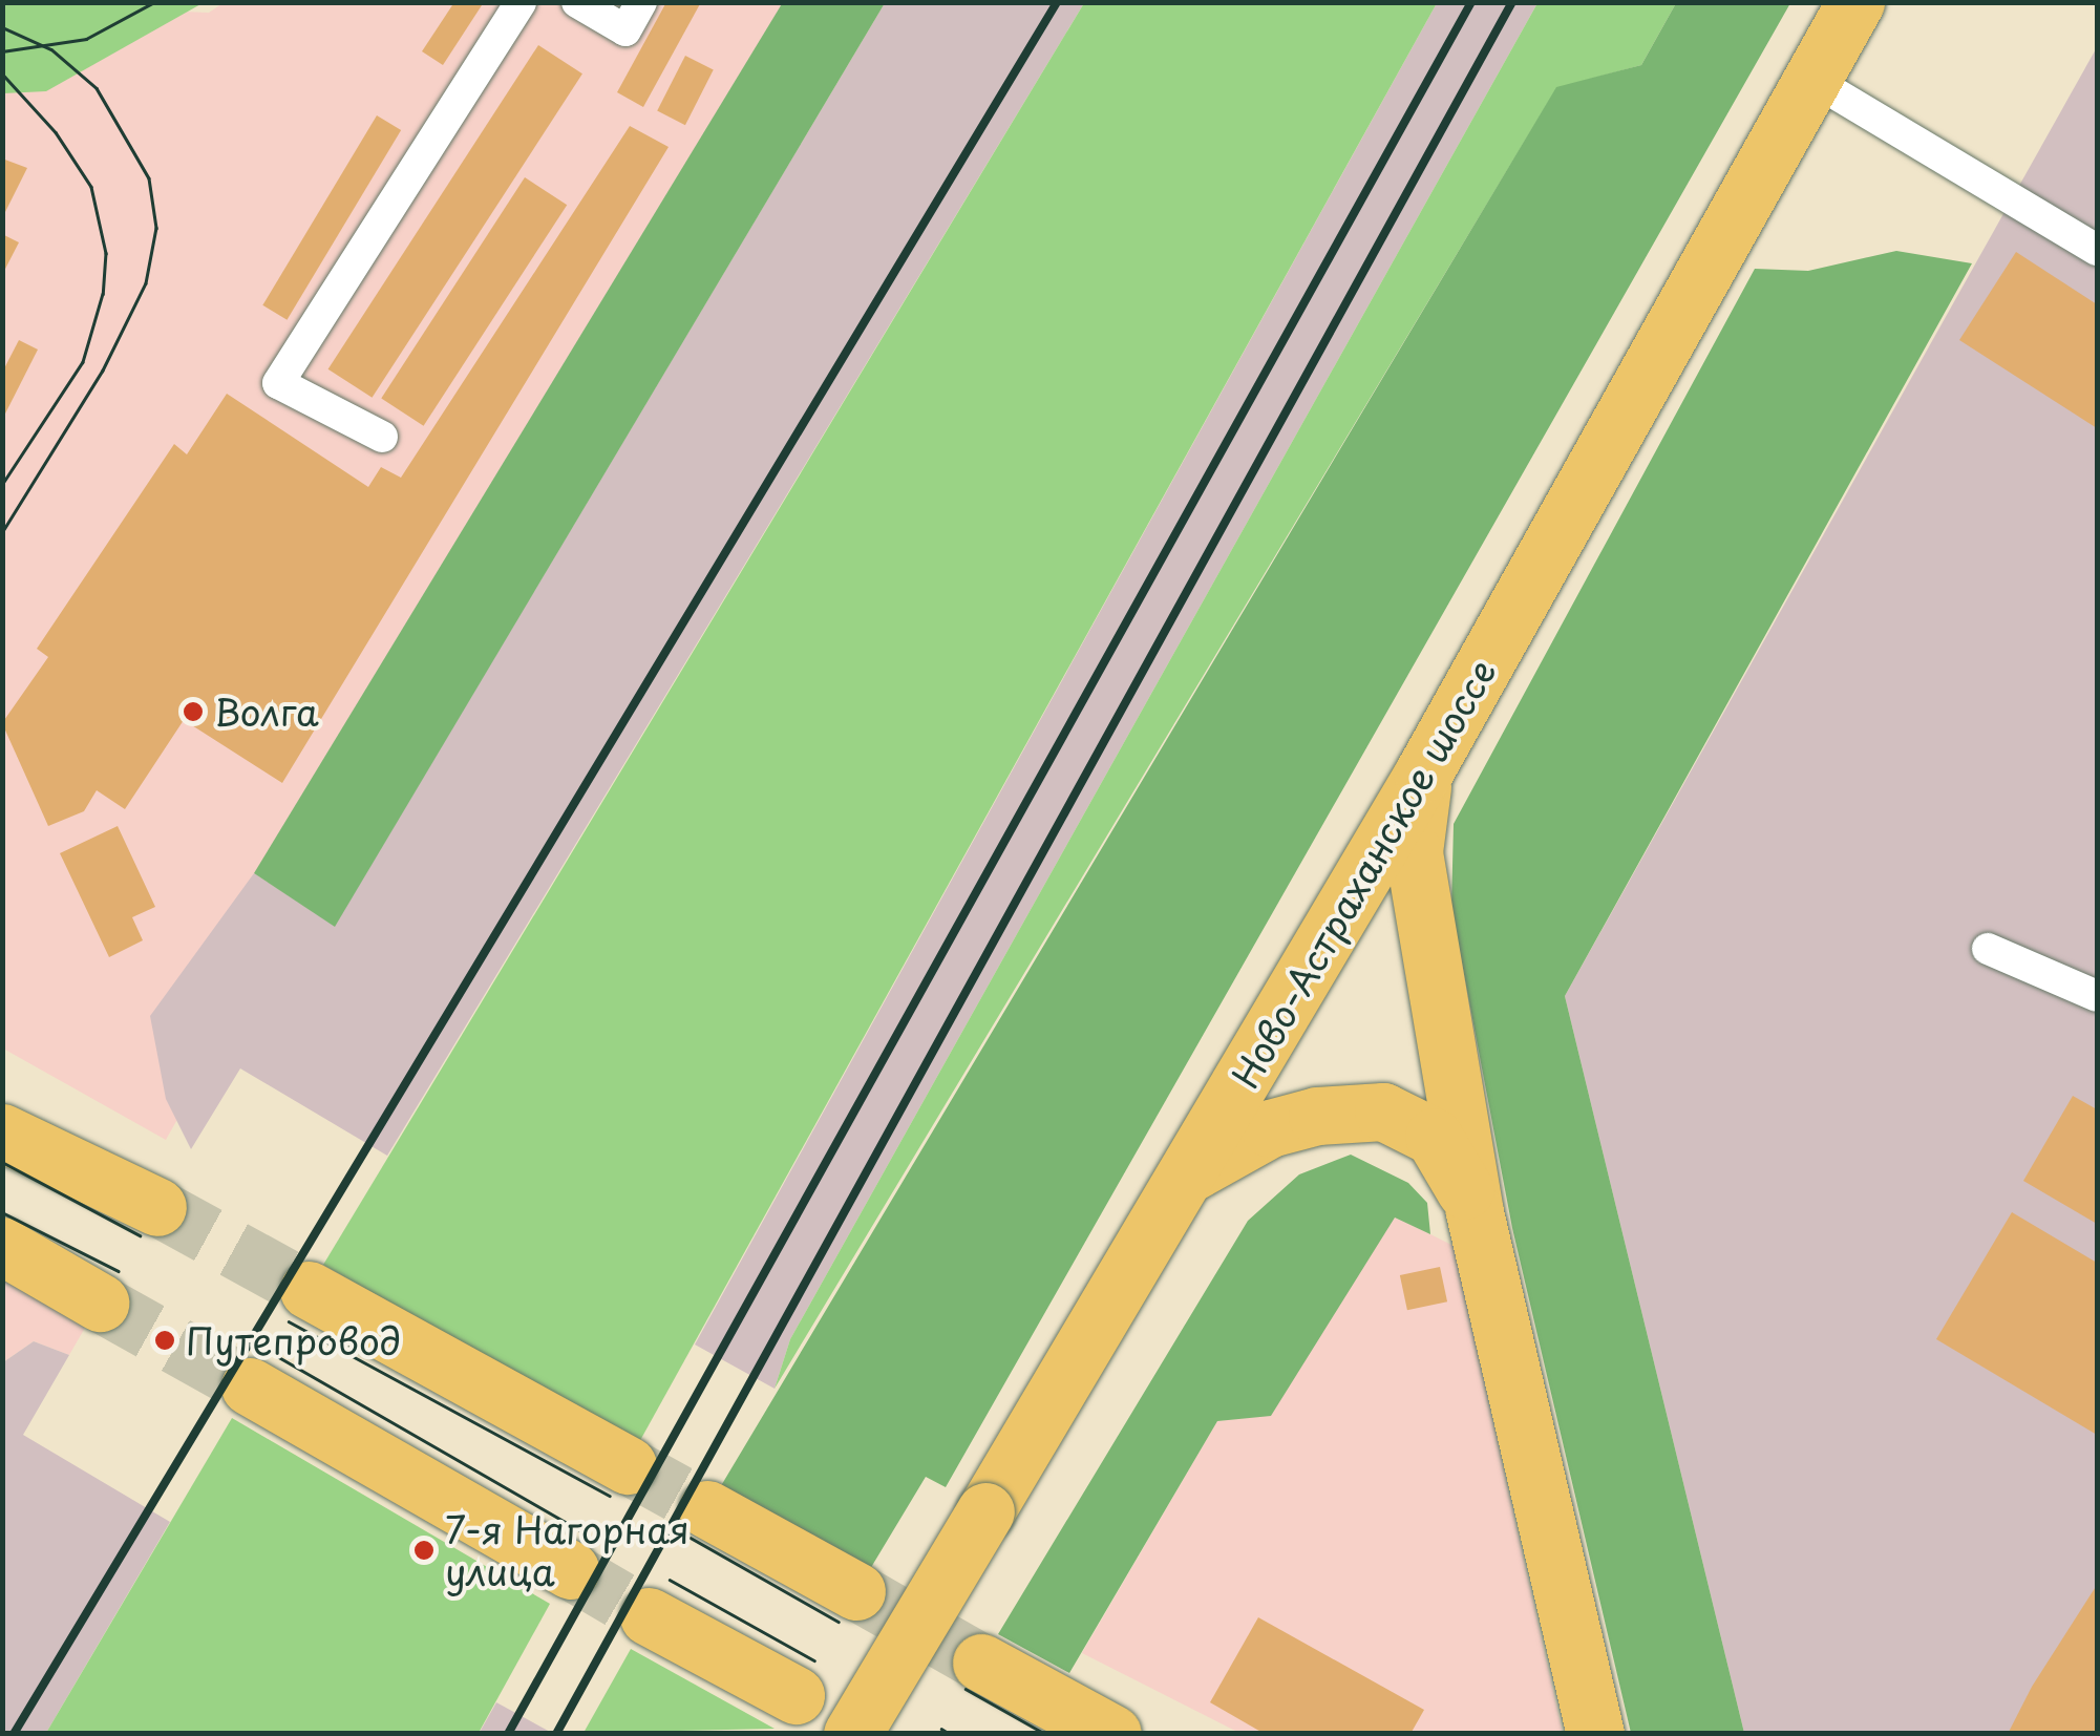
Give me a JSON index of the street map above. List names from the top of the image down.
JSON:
{
  "streets": {
    "main road": ["Ново-Астраханское шоссе"]
  },
  "places": ["Волга", "Путепровод", "7-я Нагорная улица"]
}
